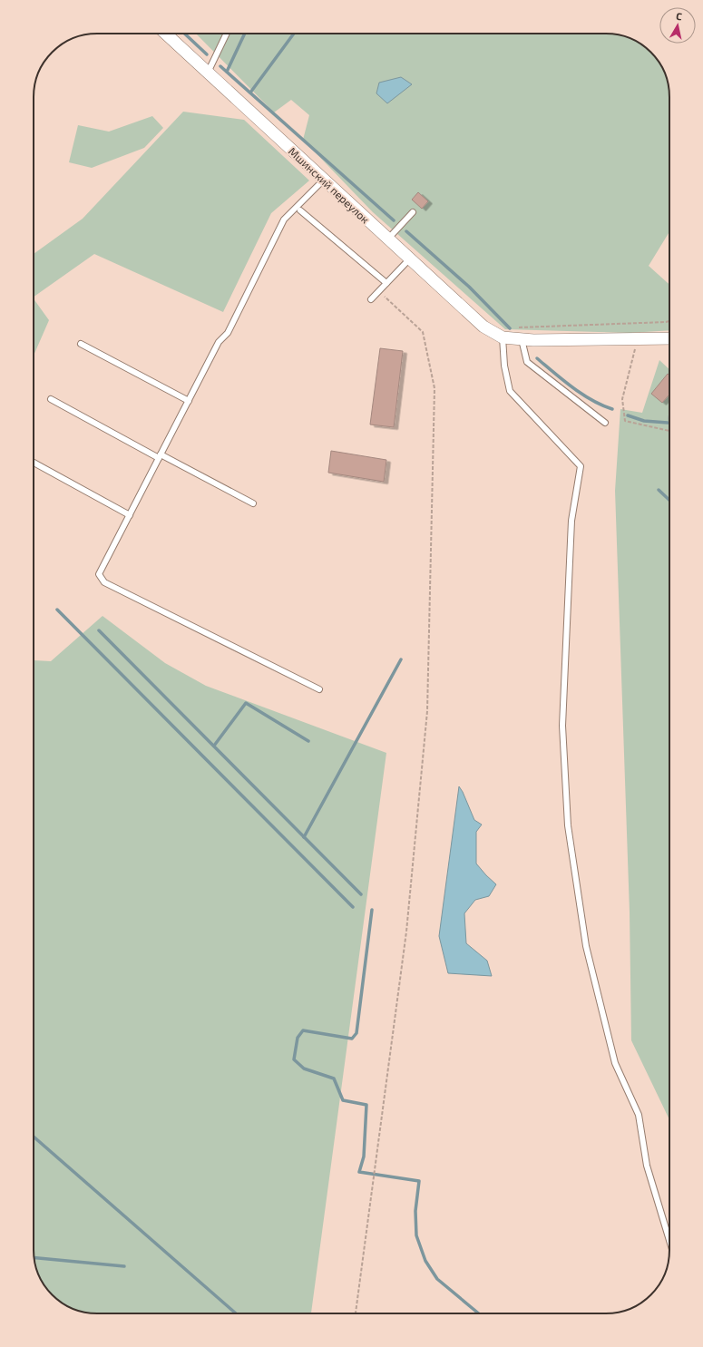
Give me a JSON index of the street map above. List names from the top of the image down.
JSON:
{
  "streets": {
    "street": ["Мшинский переулок"]
  },
  "north": "top"
}
